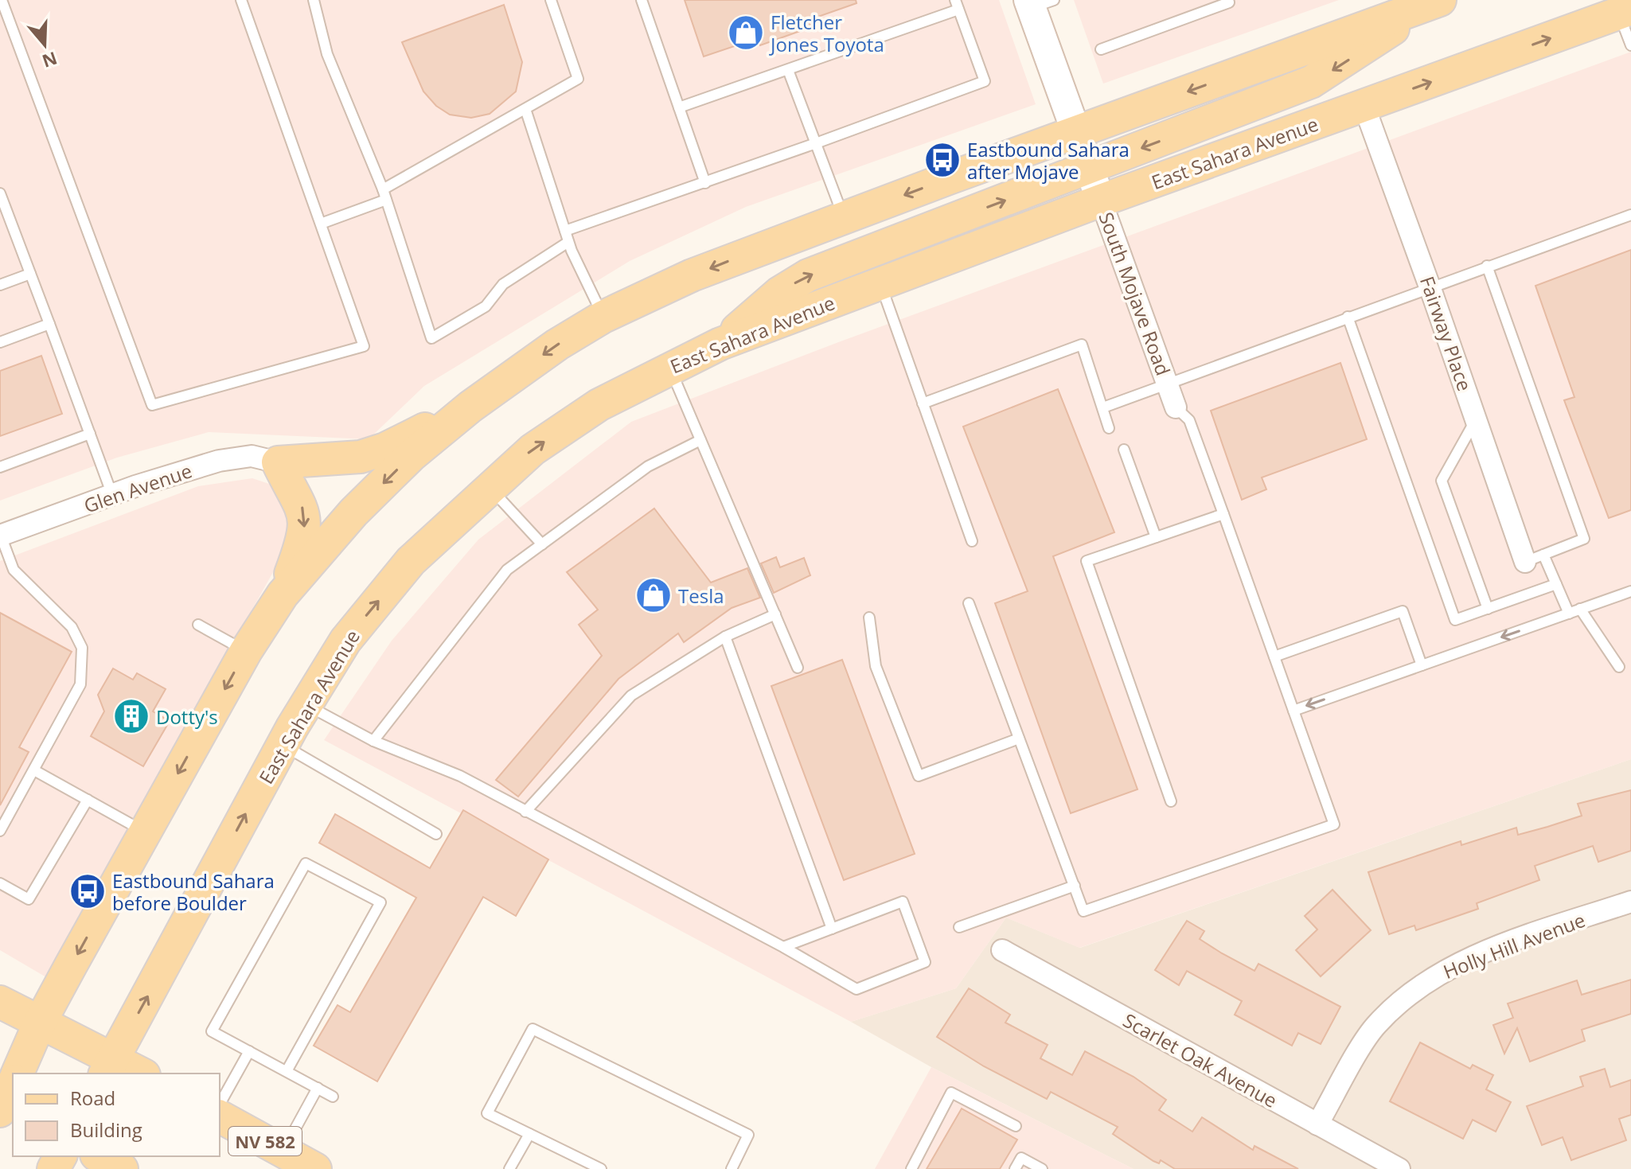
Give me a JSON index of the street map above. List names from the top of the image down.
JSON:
{
  "streets": {
    "main road": ["East Sahara Avenue", "NV 582"],
    "street": [
      "South Mojave Road",
      "Fairway Place",
      "Glen Avenue",
      "Holly Hill Avenue",
      "Scarlet Oak Avenue"
    ]
  },
  "crossings": [
    ["East Sahara Avenue", "South Mojave Road"],
    ["East Sahara Avenue", "Fairway Place"],
    ["Holly Hill Avenue", "Scarlet Oak Avenue"]
  ],
  "places": {
    "shop": ["Fletcher Jones Toyota", "Tesla"],
    "bus stop": ["Eastbound Sahara after Mojave", "Eastbound Sahara before Boulder"],
    "building": ["Dotty's"]
  },
  "legend": ["Road", "Building"],
  "north": "bottom"
}
